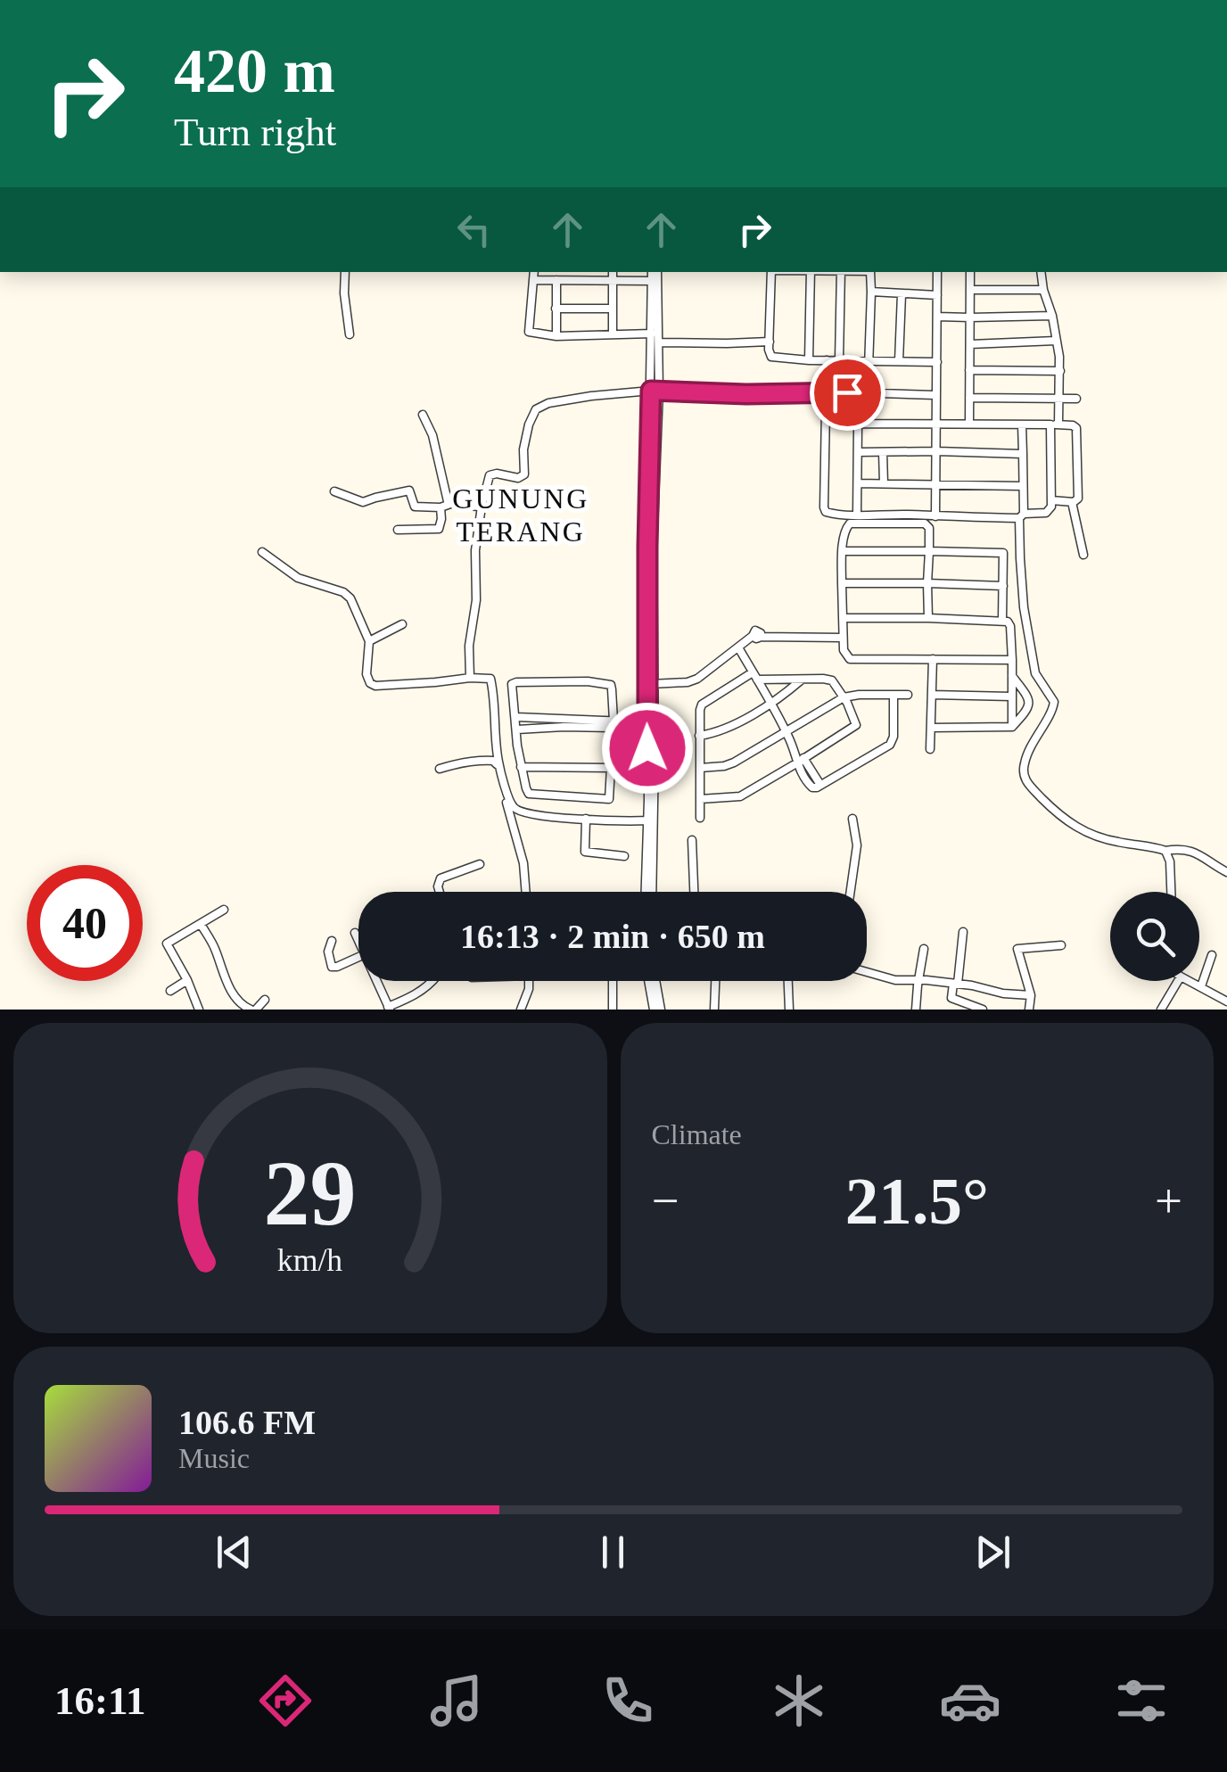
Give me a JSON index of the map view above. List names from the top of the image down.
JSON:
{
  "districts": ["GUNUNG TERANG"],
  "page": {
    "turn": ["420 m", "Turn right"],
    "limit": "40",
    "trip": "16:13 · 2 min · 650 m",
    "tile": "Climate",
    "heat": ["−", "21.5°", "+"],
    "song": ["106.6 FM", "Music"],
    "tabs": "16:11",
    "gauge": ["29", "km/h"]
  }
}
